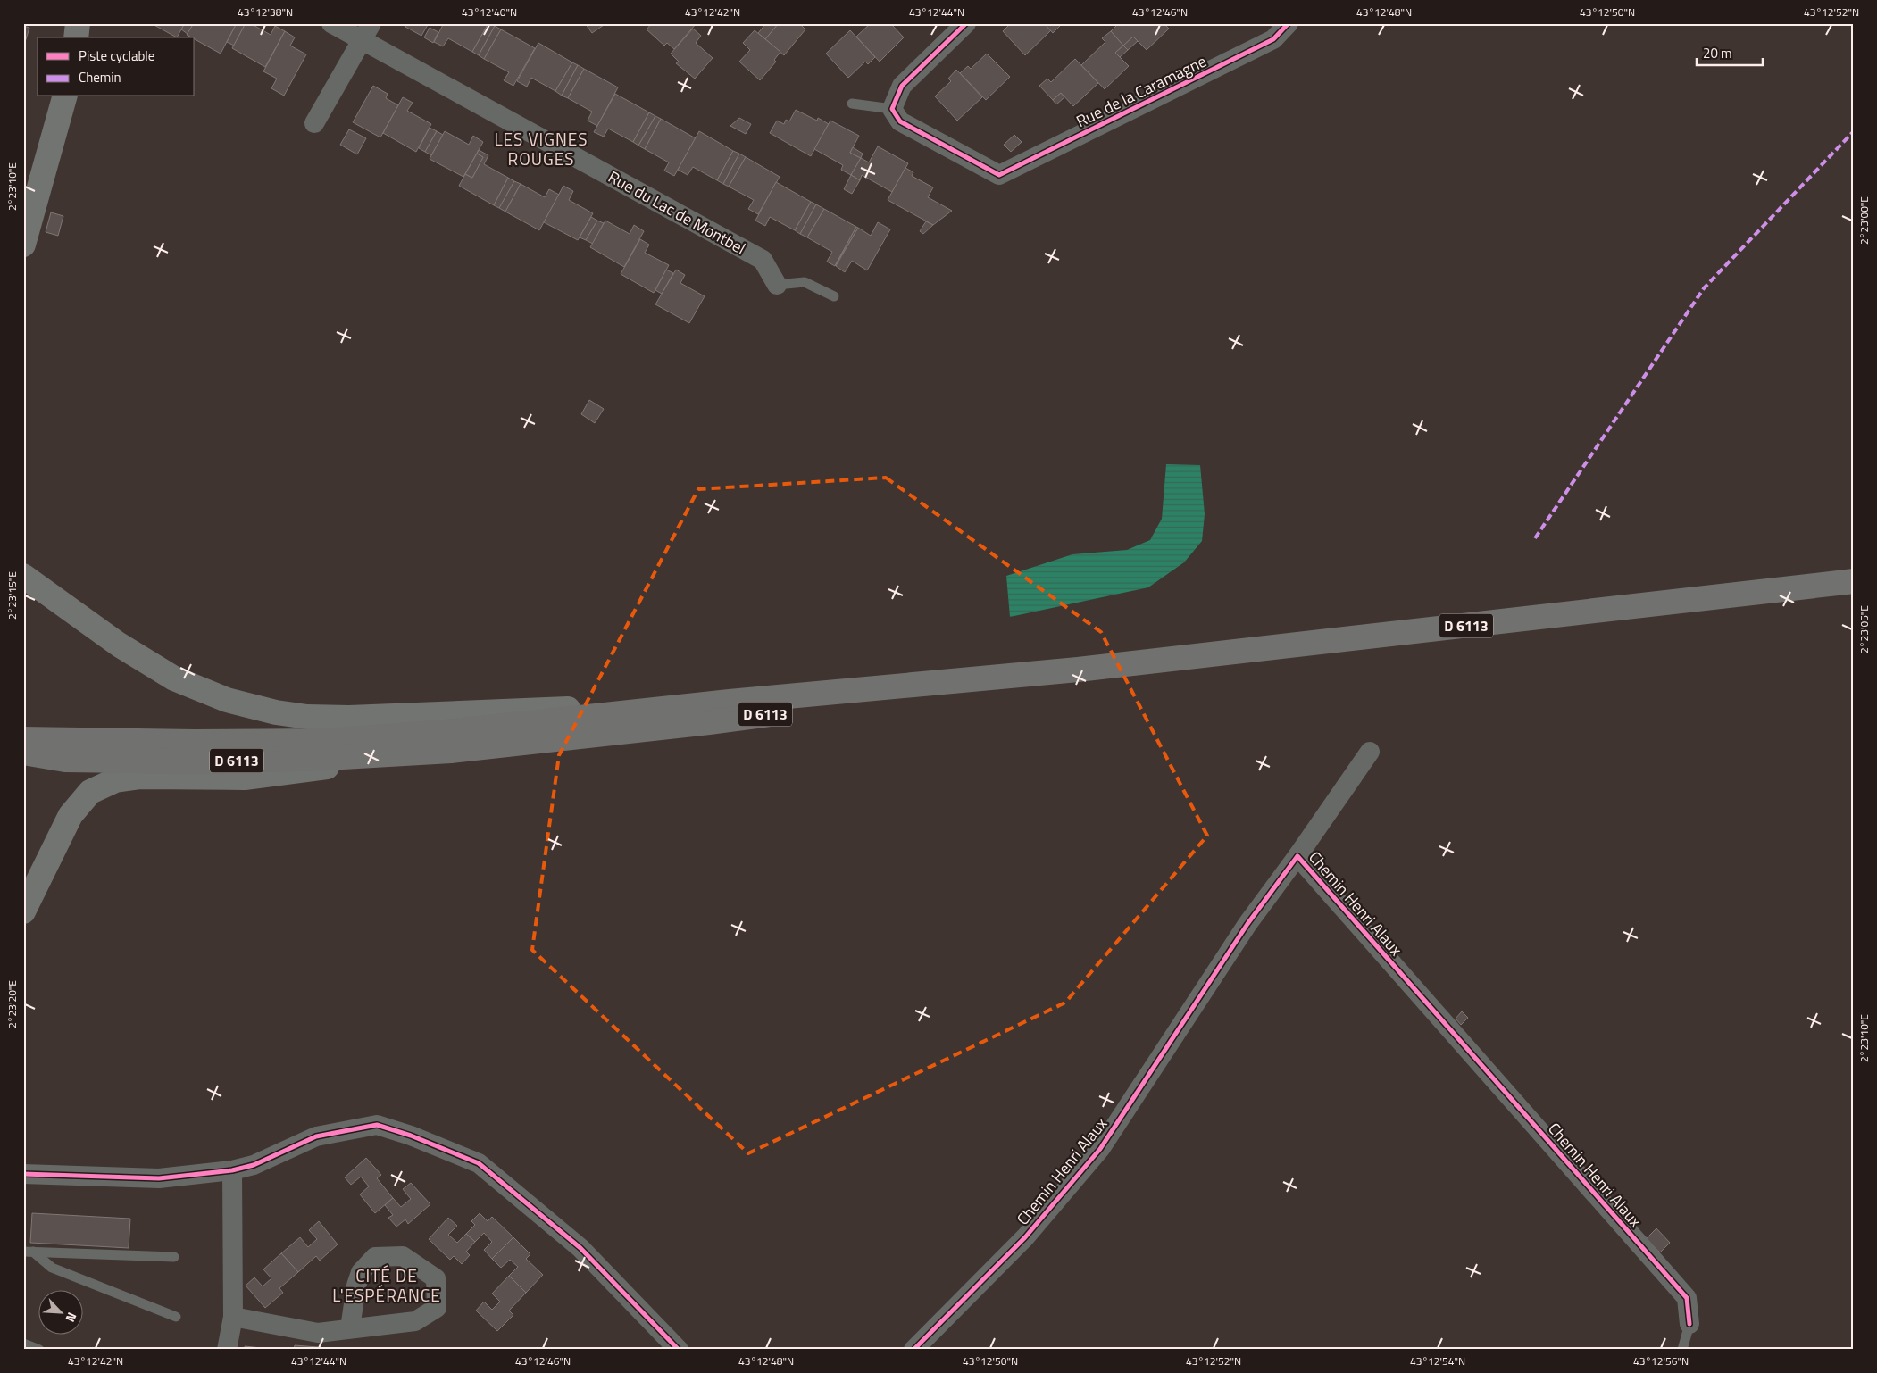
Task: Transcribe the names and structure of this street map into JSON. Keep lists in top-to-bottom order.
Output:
{
  "streets": {
    "main road": ["D 6113"],
    "street": ["Rue de la Caramagne", "Rue du Lac de Montbel", "Chemin Henri Alaux"]
  },
  "districts": ["LES VIGNES ROUGES", "CITÉ DE L'ESPÉRANCE"],
  "legend": ["Piste cyclable", "Chemin"],
  "scale_bar": "20 m",
  "north": "bottom right",
  "coordinates": [
    "43°12'38\"N",
    "43°12'40\"N",
    "43°12'42\"N",
    "43°12'44\"N",
    "43°12'46\"N",
    "43°12'48\"N",
    "43°12'50\"N",
    "43°12'52\"N",
    "2°23'10\"E",
    "2°23'00\"E",
    "2°23'15\"E",
    "2°23'05\"E",
    "2°23'20\"E",
    "43°12'54\"N",
    "43°12'56\"N"
  ]
}
